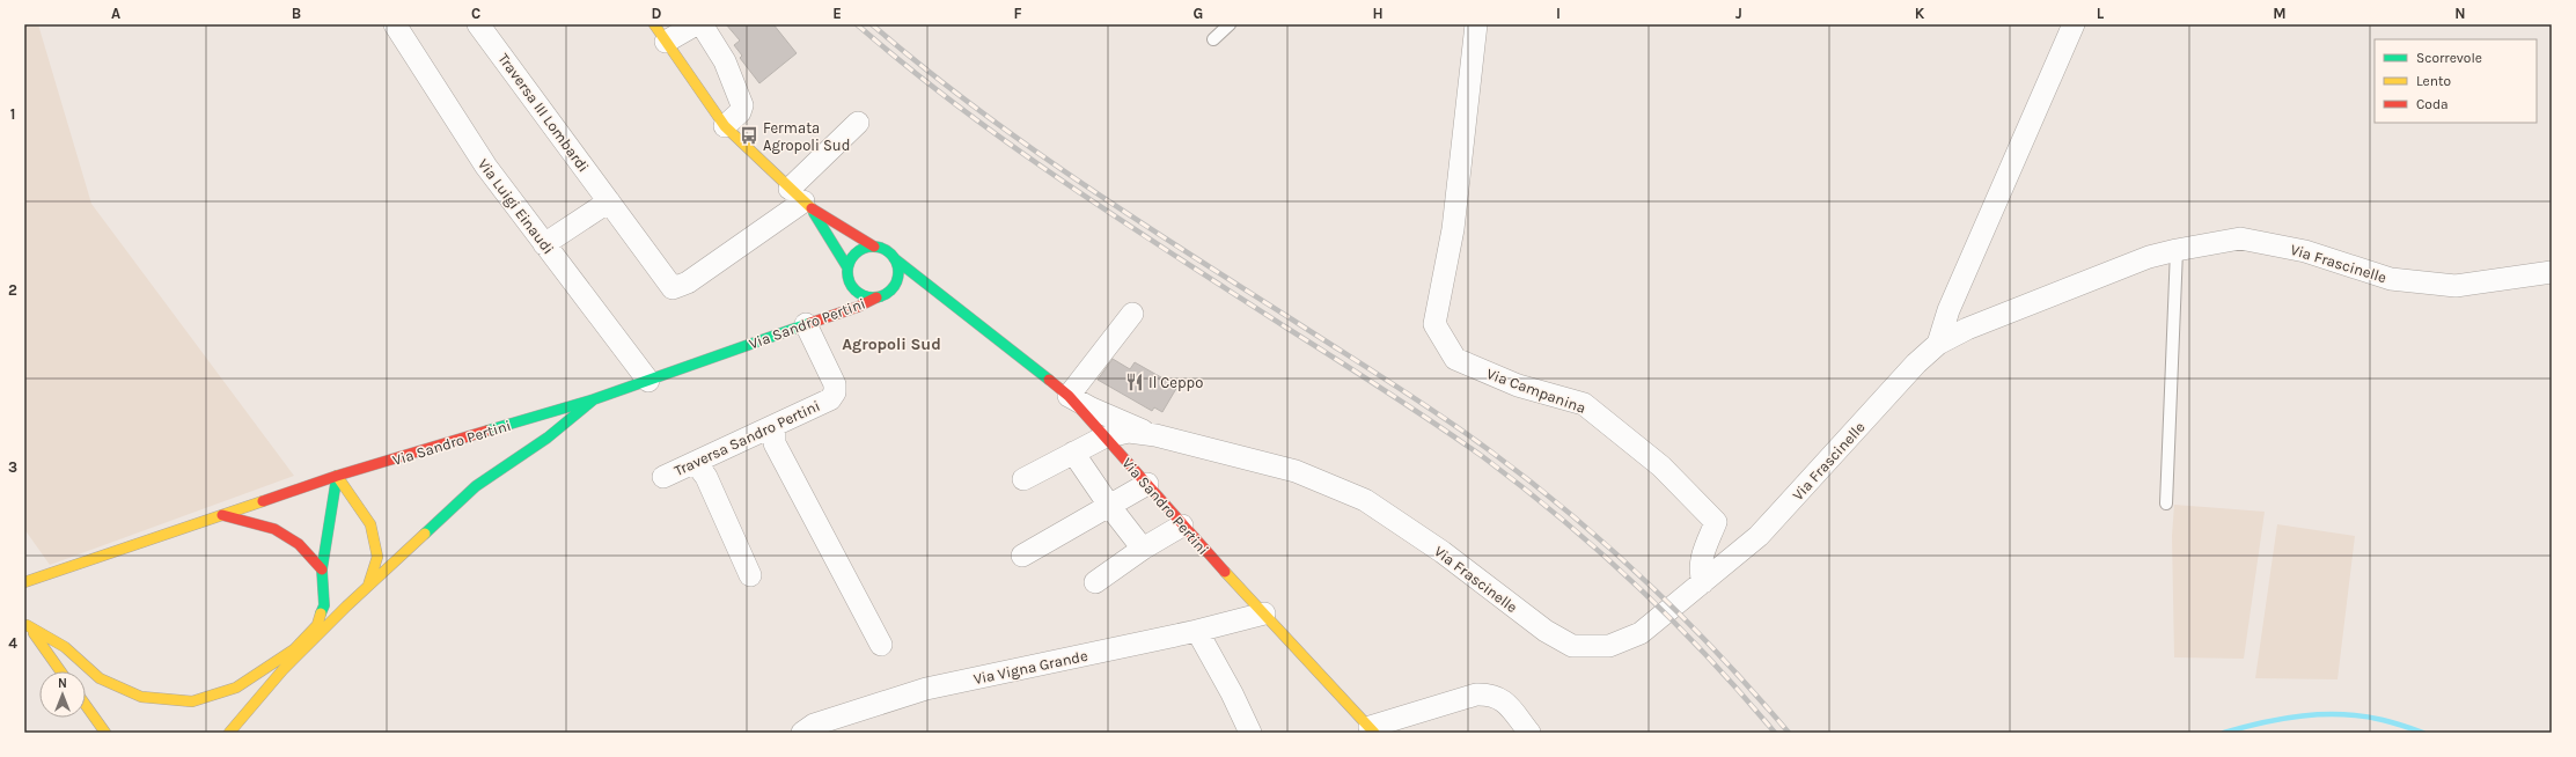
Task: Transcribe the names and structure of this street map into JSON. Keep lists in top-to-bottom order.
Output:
{
  "streets": {
    "main road": ["Via Sandro Pertini"],
    "street": [
      "Traversa III Lombardi",
      "Via Luigi Einaudi",
      "Via Frascinelle",
      "Via Campanina",
      "Traversa Sandro Pertini",
      "Via Vigna Grande"
    ]
  },
  "crossings": [
    ["Via Luigi Einaudi", "Via Sandro Pertini"],
    ["Via Frascinelle", "Via Sandro Pertini"],
    ["Via Frascinelle", "Via Campanina"],
    ["Via Sandro Pertini", "Traversa Sandro Pertini"],
    ["Via Sandro Pertini", "Via Vigna Grande"]
  ],
  "districts": ["Agropoli Sud"],
  "places": {
    "bus stop": ["Fermata Agropoli Sud"],
    "restaurant": ["Il Ceppo"]
  },
  "legend": ["Scorrevole", "Lento", "Coda"],
  "north": "top",
  "grid": {
    "columns": [
      "A",
      "B",
      "C",
      "D",
      "E",
      "F",
      "G",
      "H",
      "I",
      "J",
      "K",
      "L",
      "M",
      "N"
    ],
    "rows": [
      "1",
      "2",
      "3",
      "4"
    ]
  }
}
